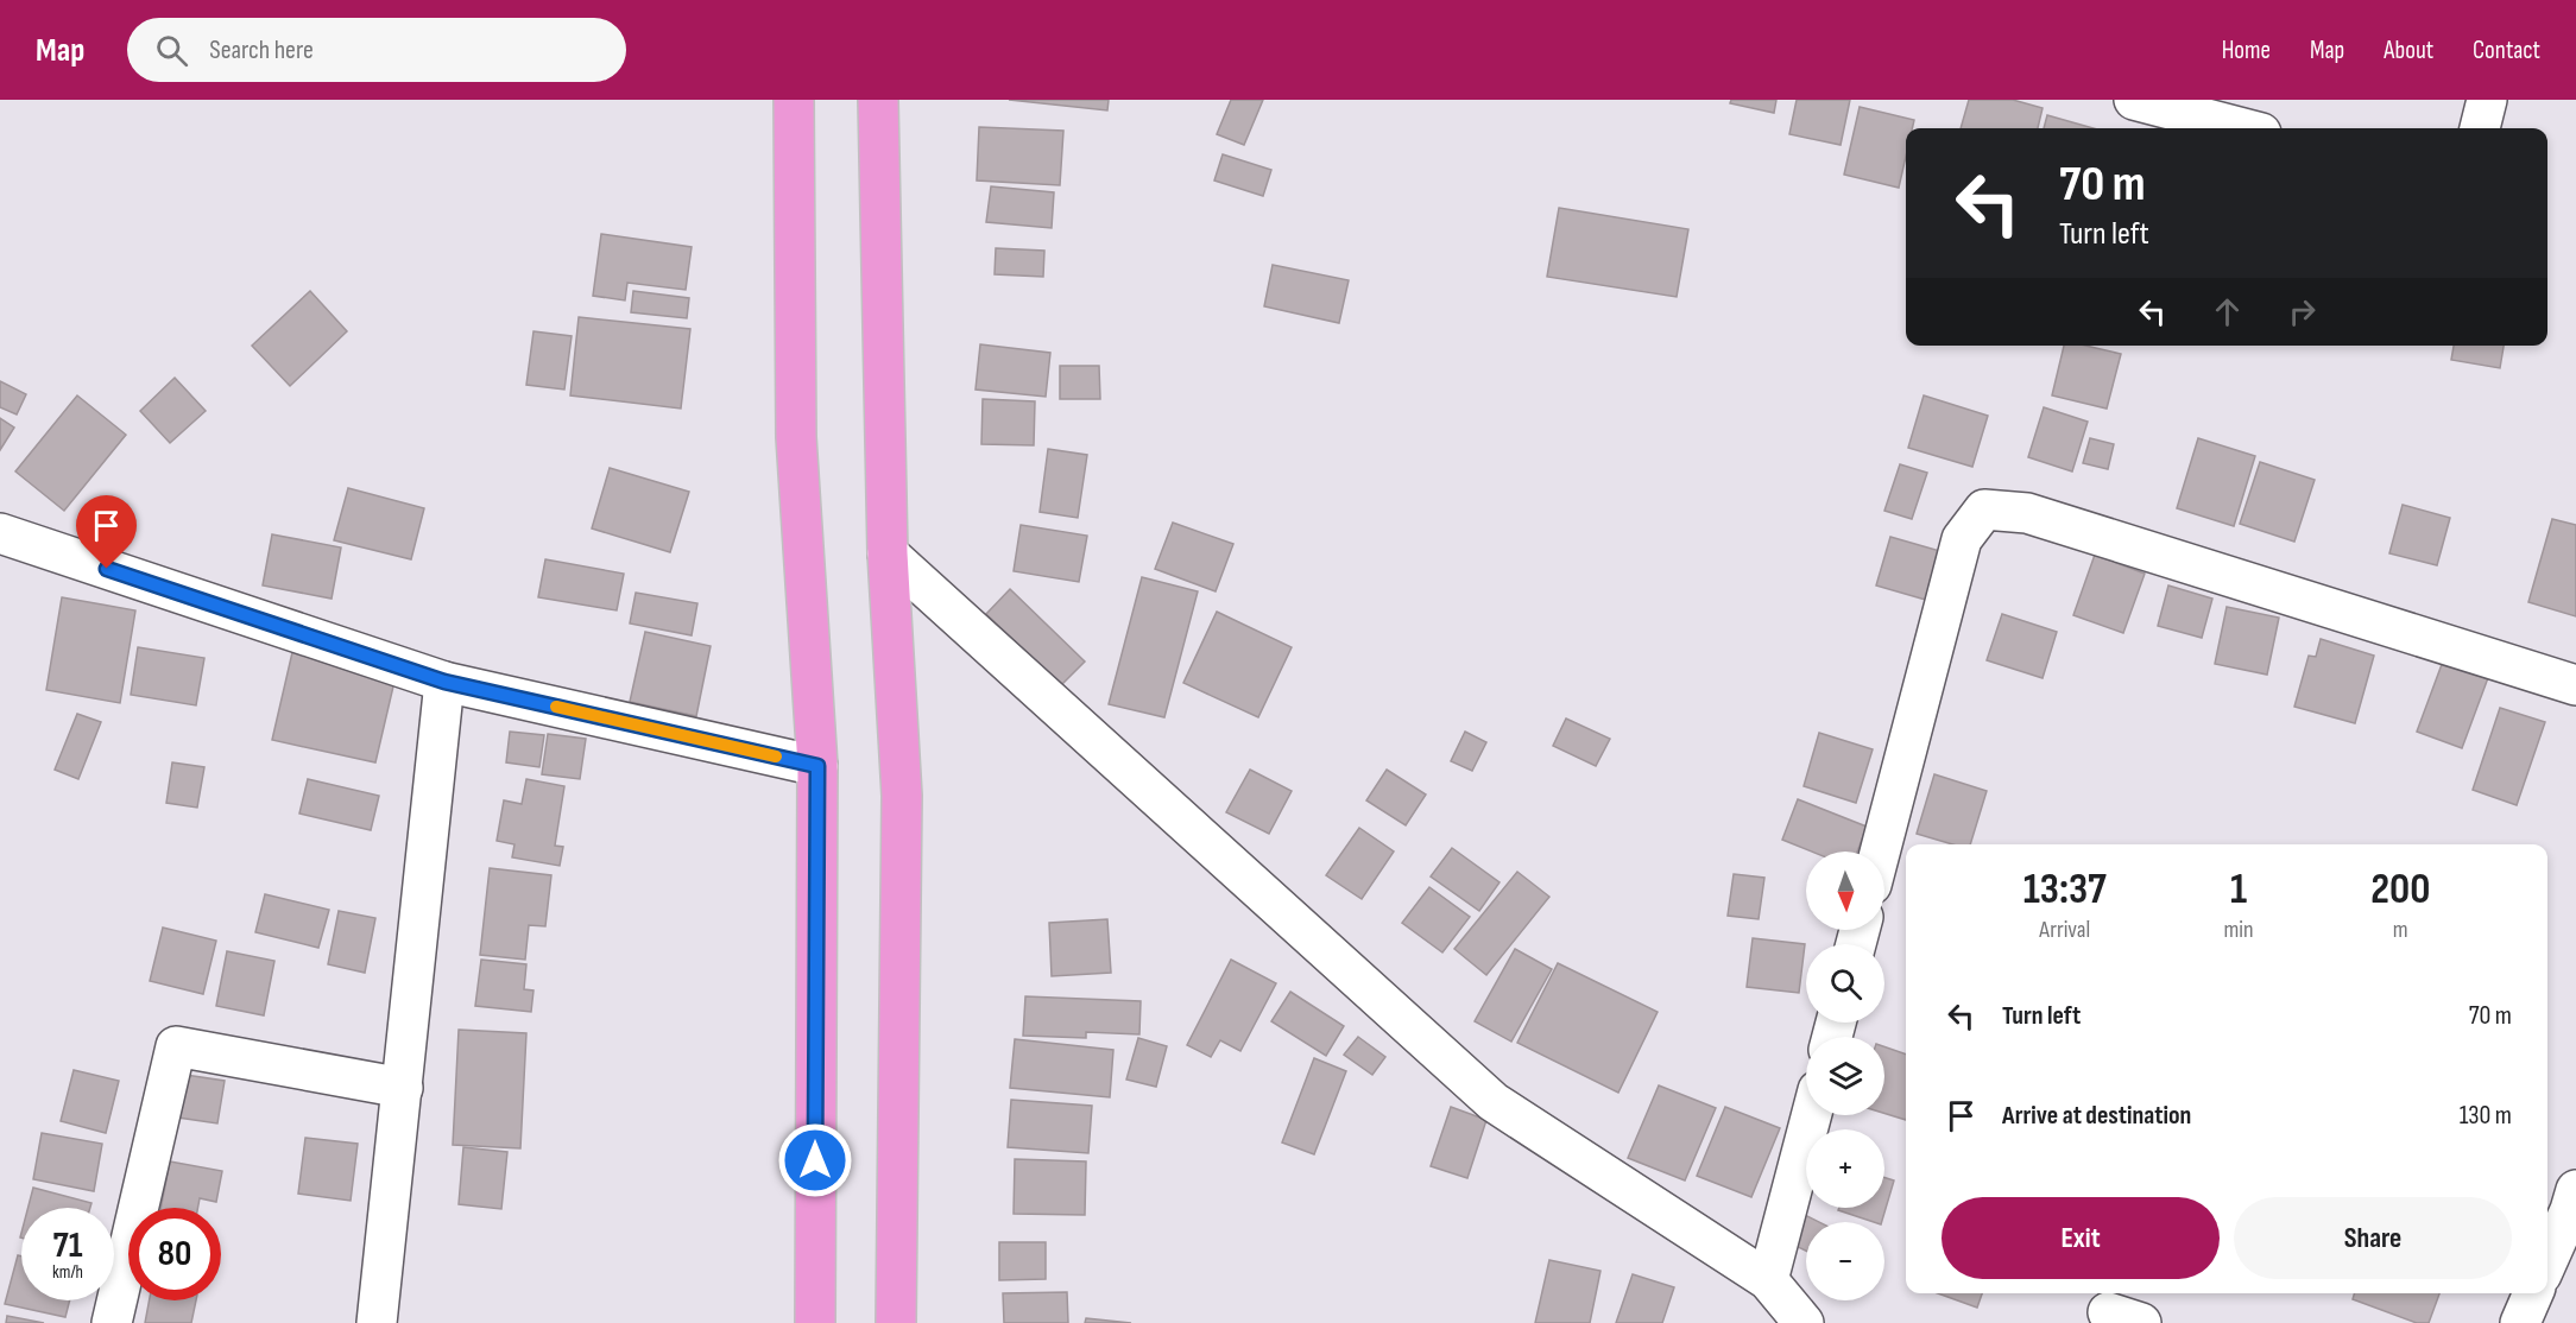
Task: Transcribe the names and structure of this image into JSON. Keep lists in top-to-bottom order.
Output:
{
  "north": "bottom",
  "page": {
    "header": "Map",
    "search": "Search here",
    "nav": [
      "Home",
      "Map",
      "About",
      "Contact"
    ],
    "turn": ["70 m", "Turn left"],
    "eta": [
      "13:37",
      "Arrival",
      "1",
      "min",
      "200",
      "m"
    ],
    "map_buttons": ["+", "−"],
    "list": [
      {
        "name": "Turn left",
        "value": "70 m"
      },
      {
        "name": "Arrive at destination",
        "value": "130 m"
      }
    ],
    "buttons": ["Exit", "Share"],
    "speed": "71 km/h",
    "limit": "80"
  }
}
